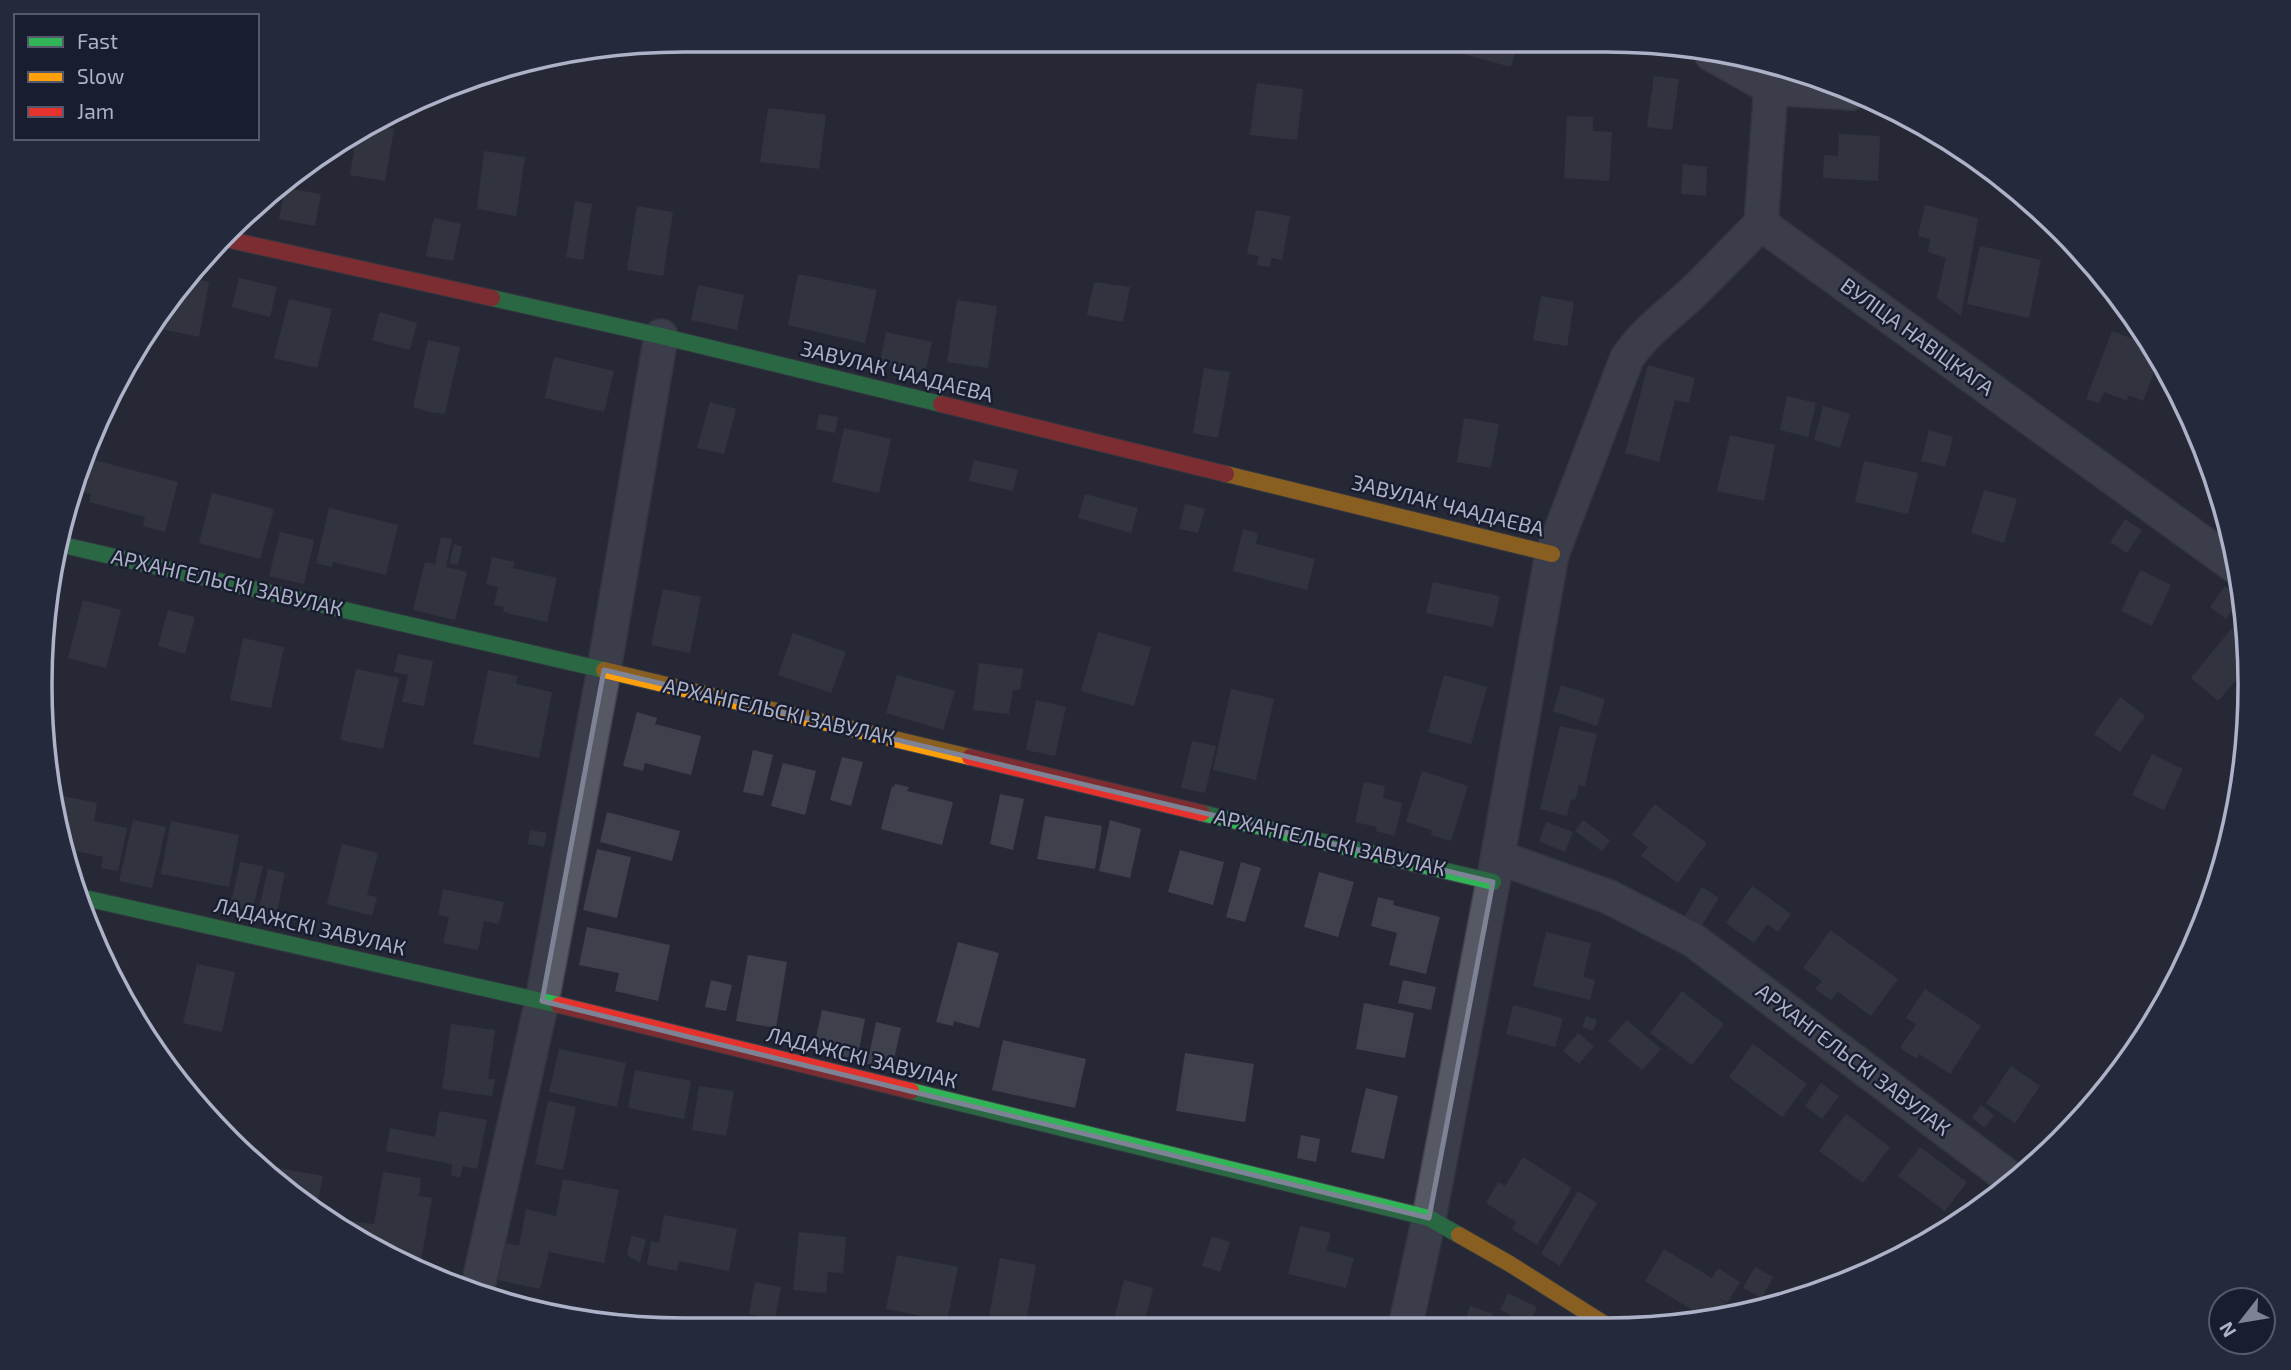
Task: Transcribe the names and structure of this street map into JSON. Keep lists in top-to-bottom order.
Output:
{
  "streets": {
    "street": [
      "ВУЛІЦА НАВІЦКАГА",
      "ЗАВУЛАК ЧААДАЕВА",
      "АРХАНГЕЛЬСКІ ЗАВУЛАК",
      "ЛАДАЖСКІ ЗАВУЛАК"
    ]
  },
  "legend": ["Fast", "Slow", "Jam"],
  "north": "bottom left"
}
